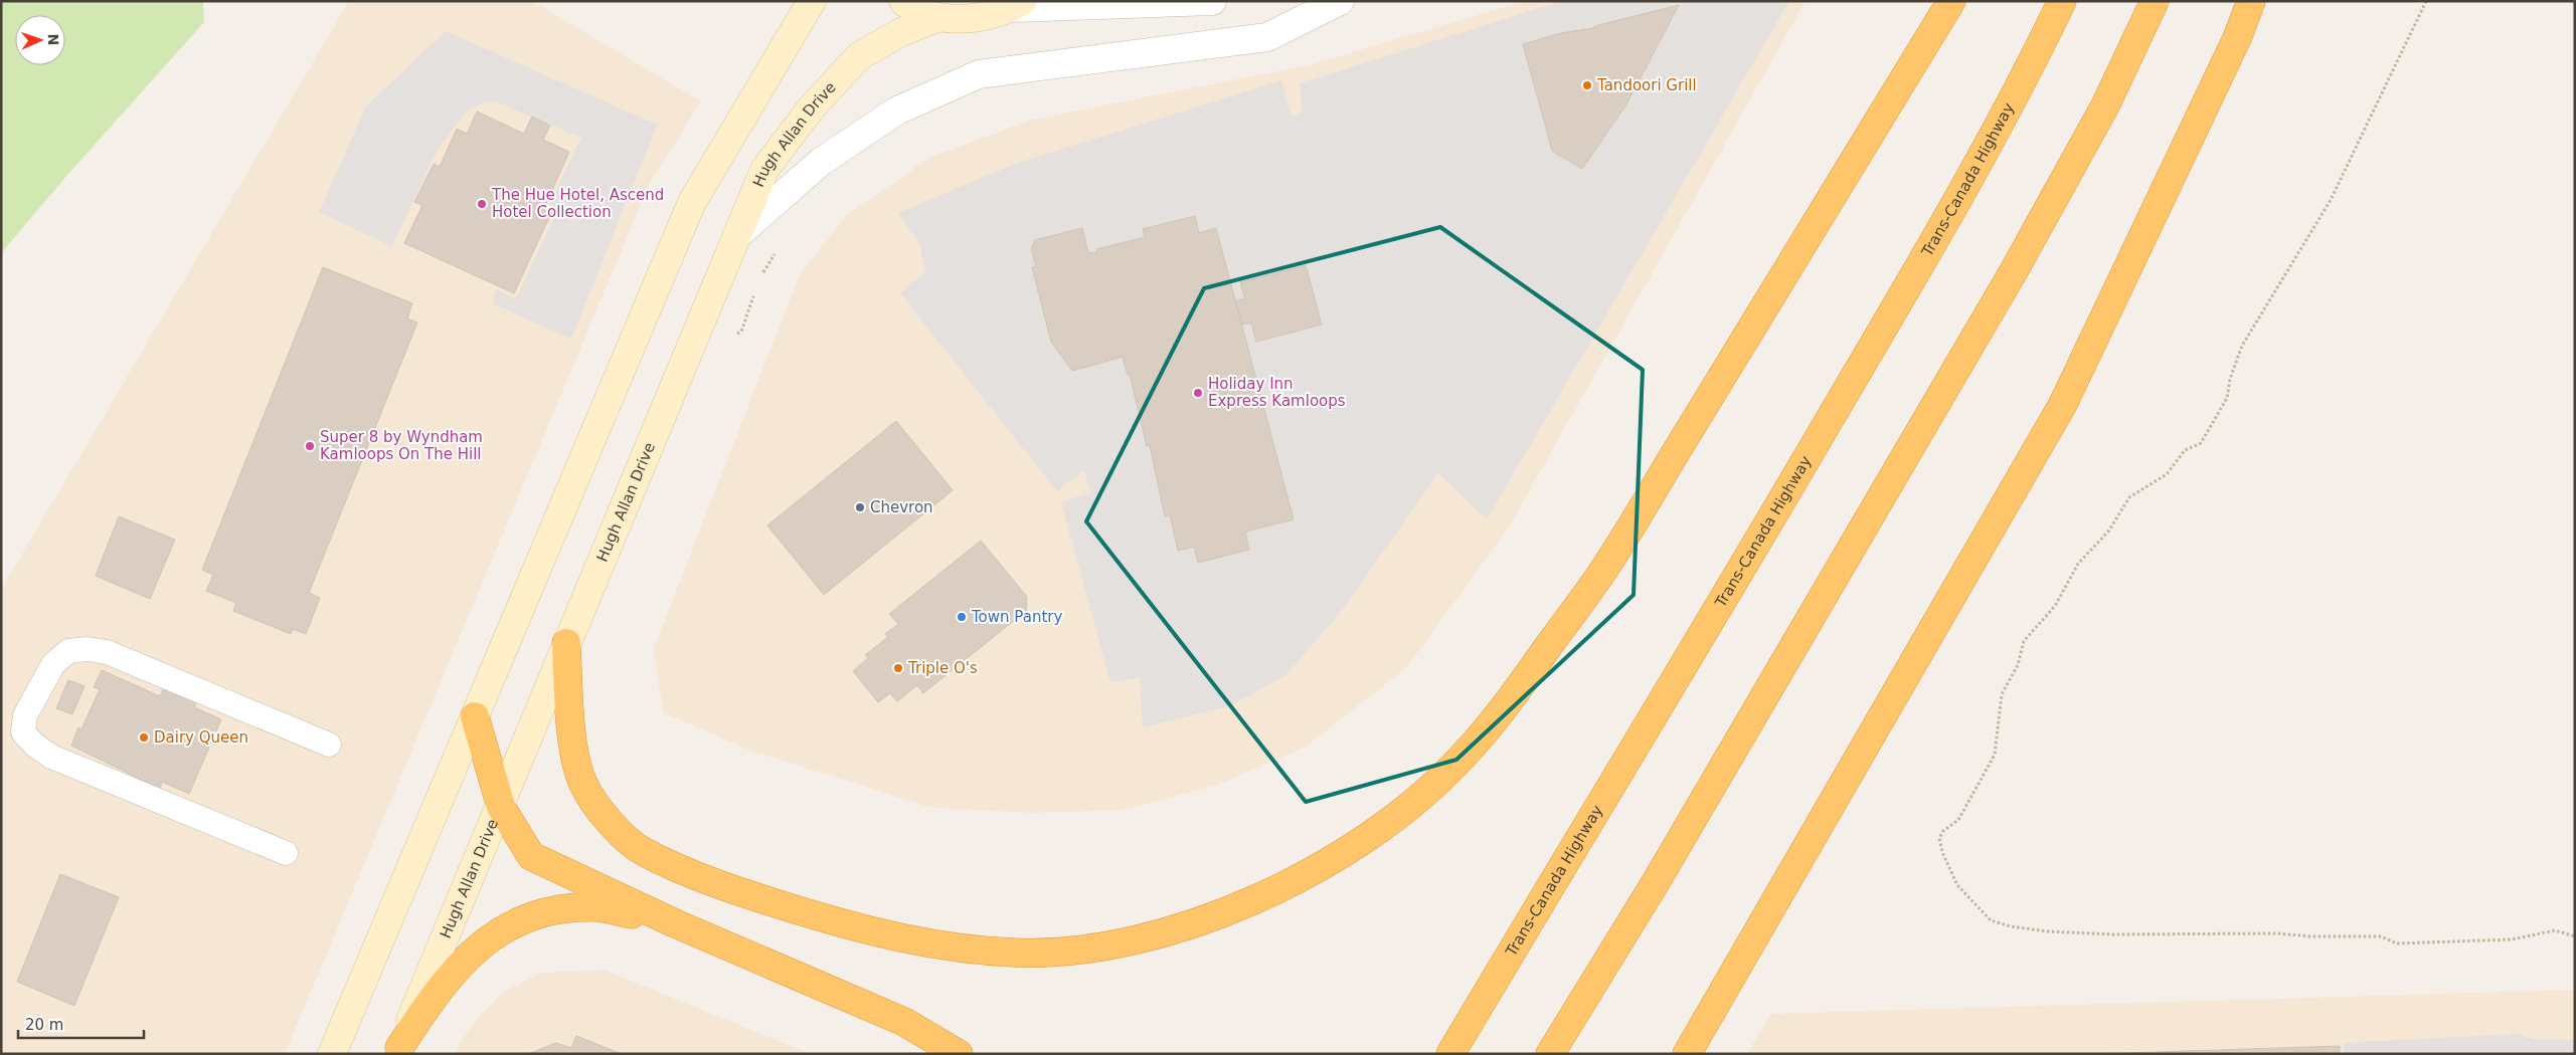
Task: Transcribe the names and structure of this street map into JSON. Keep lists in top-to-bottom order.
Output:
{
  "streets": {
    "highway": ["Trans-Canada Highway"],
    "main road": ["Hugh Allan Drive"]
  },
  "places": [
    "Tandoori Grill",
    "The Hue Hotel, Ascend Hotel Collection",
    "Holiday Inn Express Kamloops",
    "Super 8 by Wyndham Kamloops On The Hill",
    "Chevron",
    "Town Pantry",
    "Triple O's",
    "Dairy Queen"
  ],
  "scale_bar": "20 m",
  "north": "right"
}
